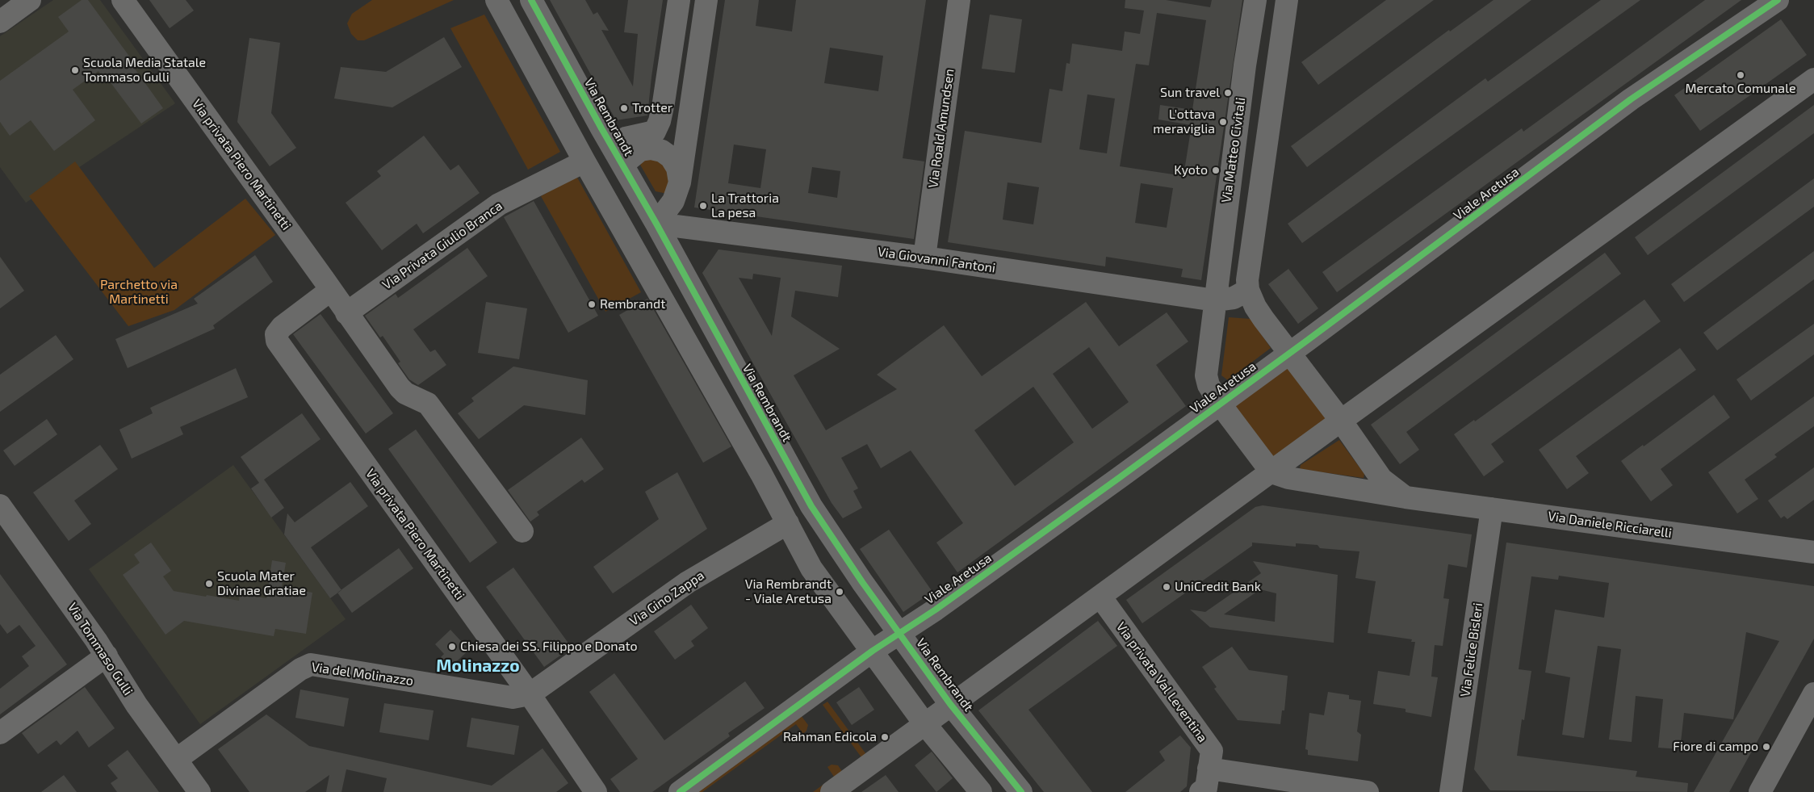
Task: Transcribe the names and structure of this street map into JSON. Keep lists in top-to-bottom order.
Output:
{
  "streets": {
    "street": [
      "Via Rembrandt",
      "Via Roald Amundsen",
      "Via Matteo Civitali",
      "Via privata Piero Martinetti",
      "Viale Aretusa",
      "Via Privata Giulio Branca",
      "Via Giovanni Fantoni",
      "Via Daniele Ricciarelli",
      "Via Gino Zappa",
      "Via Tommaso Gulli",
      "Via Felice Bisleri",
      "Via del Molinazzo",
      "Via privata Val Leventina"
    ]
  },
  "crossings": [
    ["Via Rembrandt", "Viale Aretusa"],
    ["Via Rembrandt", "Via Giovanni Fantoni"],
    ["Via Roald Amundsen", "Via Giovanni Fantoni"],
    ["Via Matteo Civitali", "Viale Aretusa"],
    ["Via Matteo Civitali", "Via Giovanni Fantoni"],
    ["Via privata Piero Martinetti", "Via Privata Giulio Branca"],
    ["Via privata Piero Martinetti", "Via Gino Zappa"],
    ["Via privata Piero Martinetti", "Via del Molinazzo"],
    ["Viale Aretusa", "Via Daniele Ricciarelli"],
    ["Via Daniele Ricciarelli", "Via Felice Bisleri"],
    ["Via Gino Zappa", "Via del Molinazzo"],
    ["Via Tommaso Gulli", "Via del Molinazzo"]
  ],
  "districts": ["Molinazzo"],
  "parks": ["Parchetto via Martinetti"],
  "places": [
    "Scuola Media Statale Tommaso Gulli",
    "Mercato Comunale",
    "Sun travel",
    "Trotter",
    "L'ottava meraviglia",
    "Kyoto",
    "La Trattoria La pesa",
    "Rembrandt",
    "Scuola Mater Divinae Gratiae",
    "UniCredit Bank",
    "Via Rembrandt - Viale Aretusa",
    "Chiesa dei SS. Filippo e Donato",
    "Rahman Edicola",
    "Fiore di campo"
  ]
}
